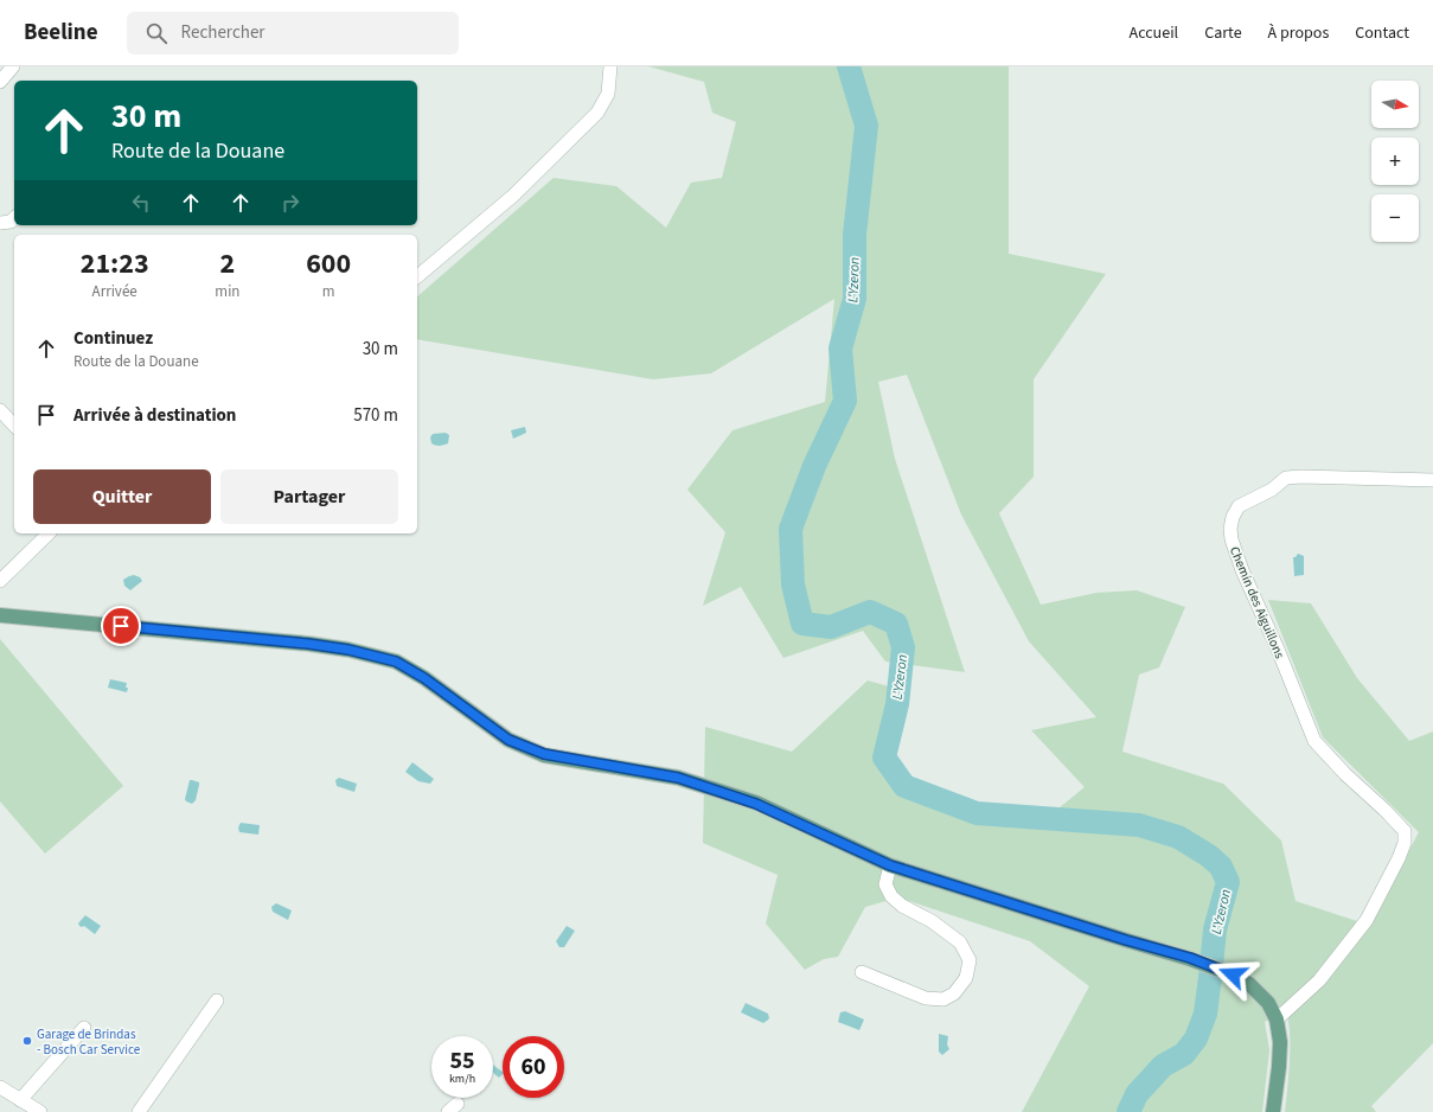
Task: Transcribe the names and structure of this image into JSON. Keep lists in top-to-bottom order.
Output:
{
  "streets": {
    "street": ["Chemin des Aiguillons"]
  },
  "water": ["L'Yzeron"],
  "places": ["Garage de Brindas - Bosch Car Service"],
  "north": "right",
  "page": {
    "header": "Beeline",
    "search": "Rechercher",
    "nav": [
      "Accueil",
      "Carte",
      "À propos",
      "Contact"
    ],
    "map_buttons": ["+", "−"],
    "turn": ["30 m", "Route de la Douane"],
    "eta": [
      "21:23",
      "Arrivée",
      "2",
      "min",
      "600",
      "m"
    ],
    "list": [
      {
        "name": "Continuez",
        "note": "Route de la Douane",
        "value": "30 m"
      },
      {
        "name": "Arrivée à destination",
        "value": "570 m"
      }
    ],
    "buttons": ["Quitter", "Partager"],
    "speed": "55 km/h",
    "limit": "60"
  }
}
